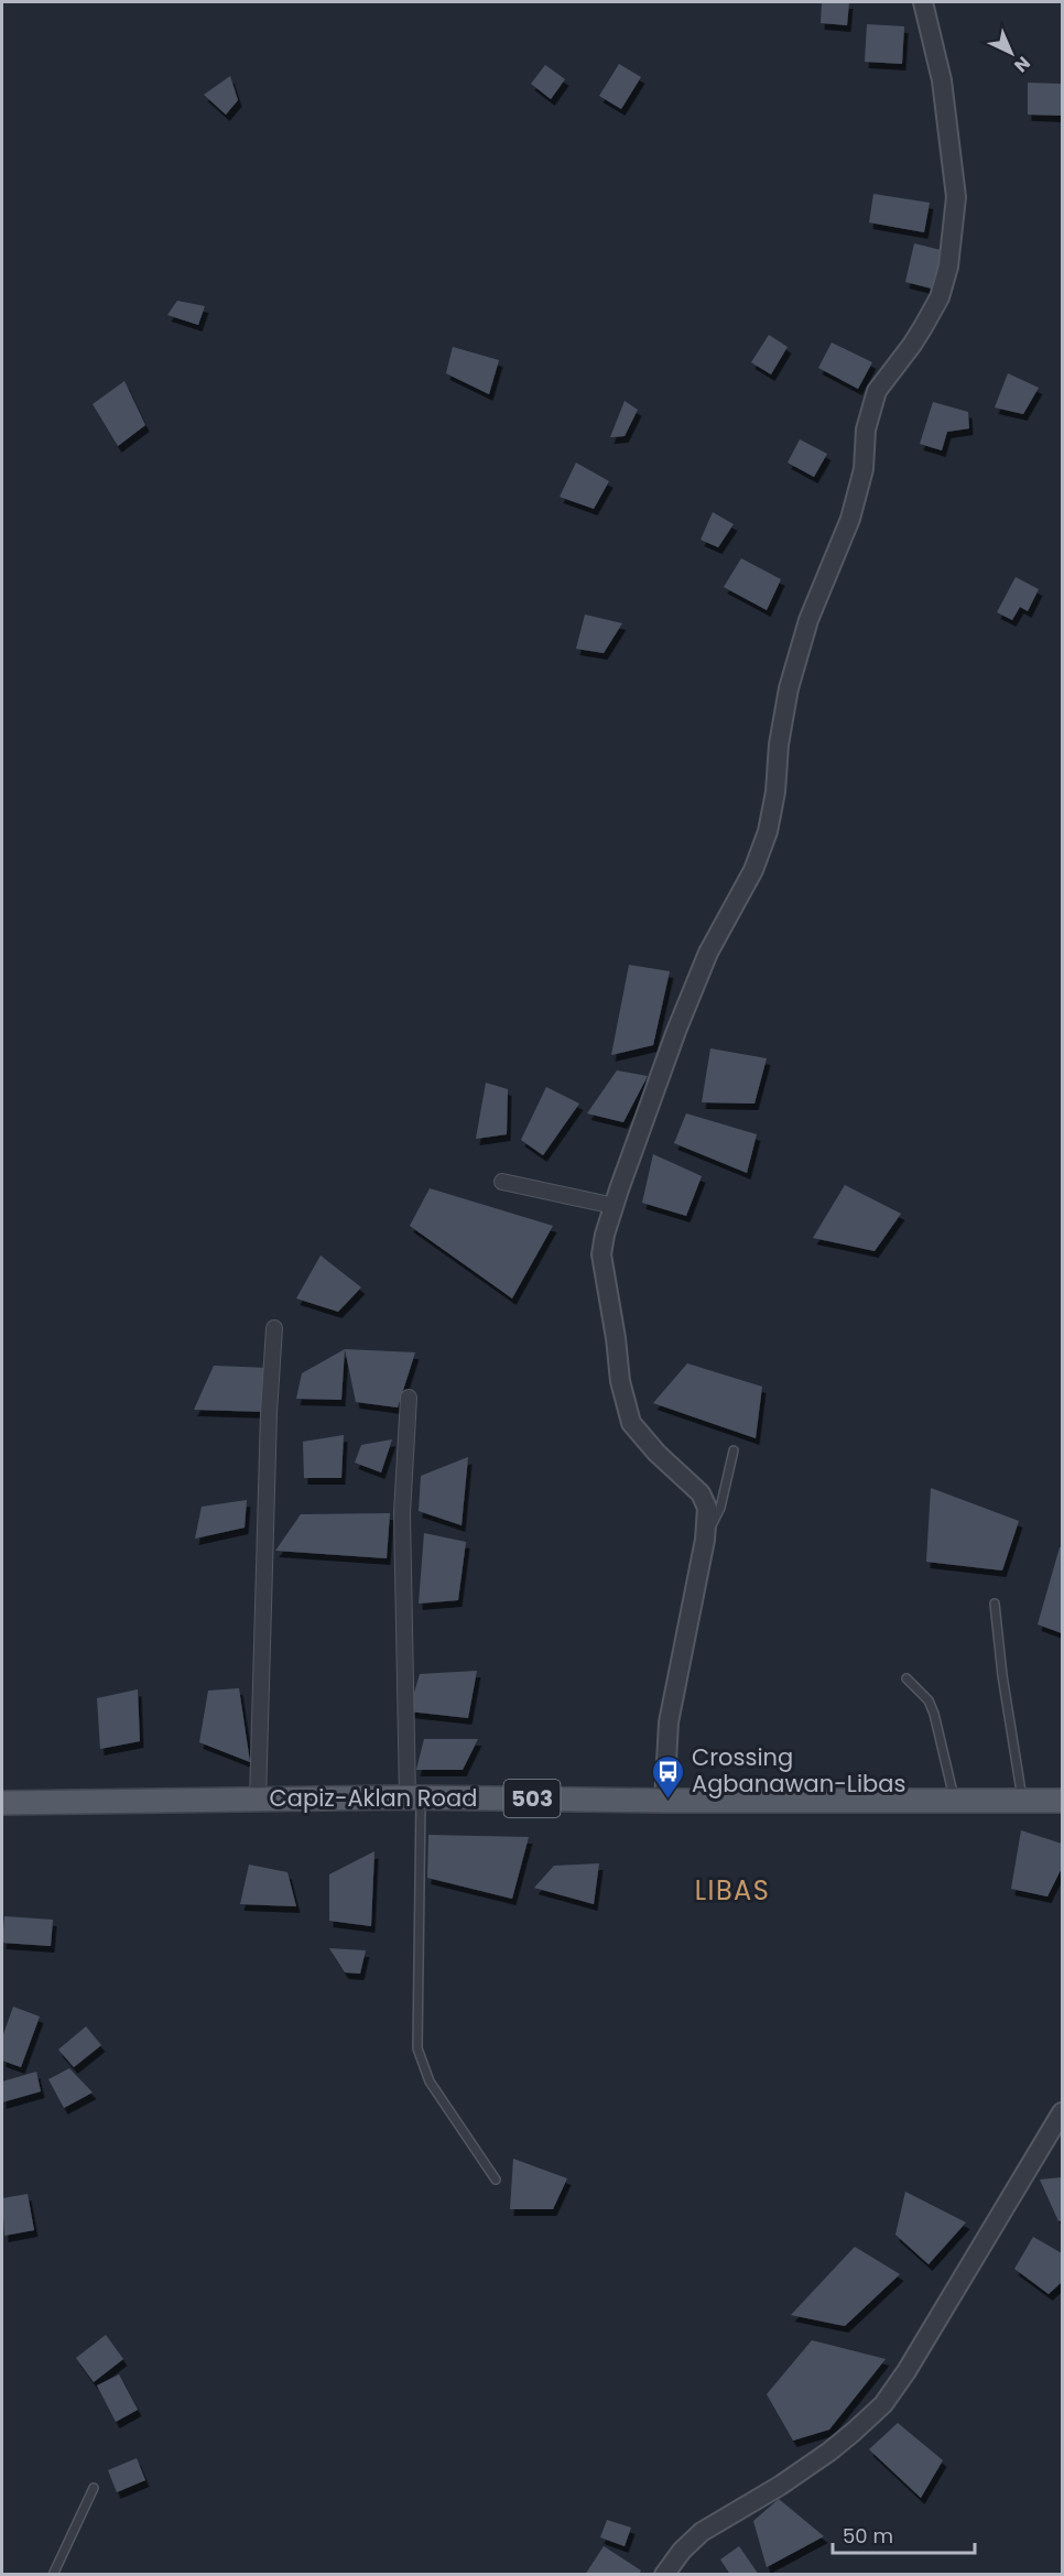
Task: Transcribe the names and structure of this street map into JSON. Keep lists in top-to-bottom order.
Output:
{
  "streets": {
    "main road": ["Capiz-Aklan Road", "503"]
  },
  "districts": ["LIBAS"],
  "places": {
    "bus stop": ["Crossing Agbanawan-Libas"]
  },
  "scale_bar": "50 m",
  "north": "bottom right"
}
